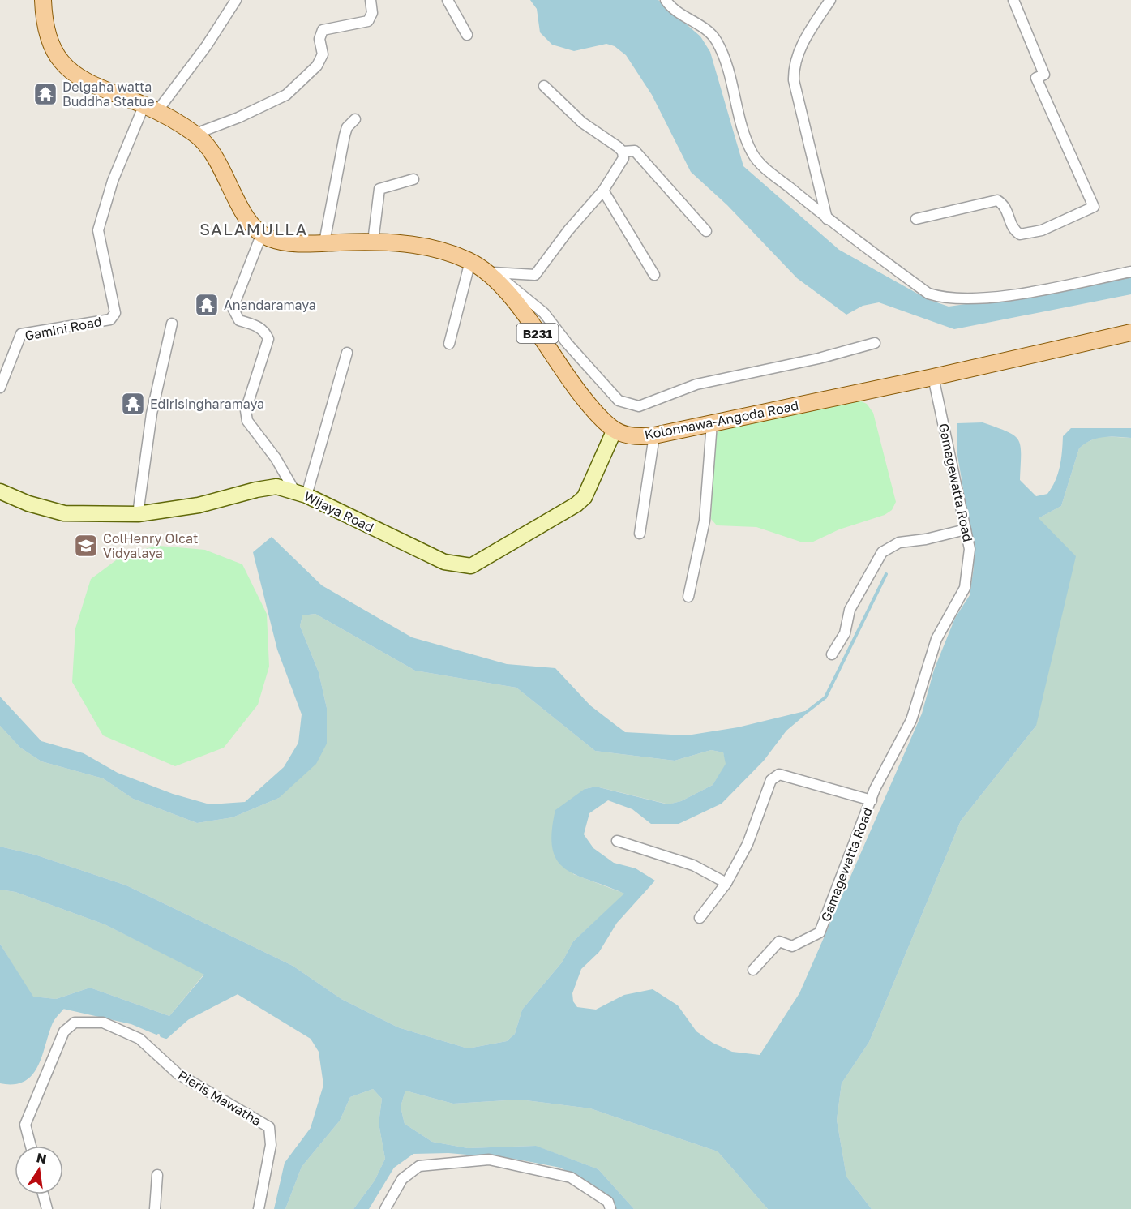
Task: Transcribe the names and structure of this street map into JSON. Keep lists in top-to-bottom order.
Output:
{
  "streets": {
    "main road": ["B231", "Kolonnawa-Angoda Road"],
    "street": [
      "Gamini Road",
      "Gamagewatta Road",
      "Wijaya Road",
      "Pieris Mawatha"
    ]
  },
  "crossings": [
    ["Kolonnawa-Angoda Road", "Gamagewatta Road"],
    ["Kolonnawa-Angoda Road", "Wijaya Road"]
  ],
  "districts": ["SALAMULLA"],
  "places": {
    "temple": ["Delgaha watta Buddha Statue", "Anandaramaya", "Edirisingharamaya"],
    "school or university": ["ColHenry Olcat Vidyalaya"]
  },
  "north": "top"
}
